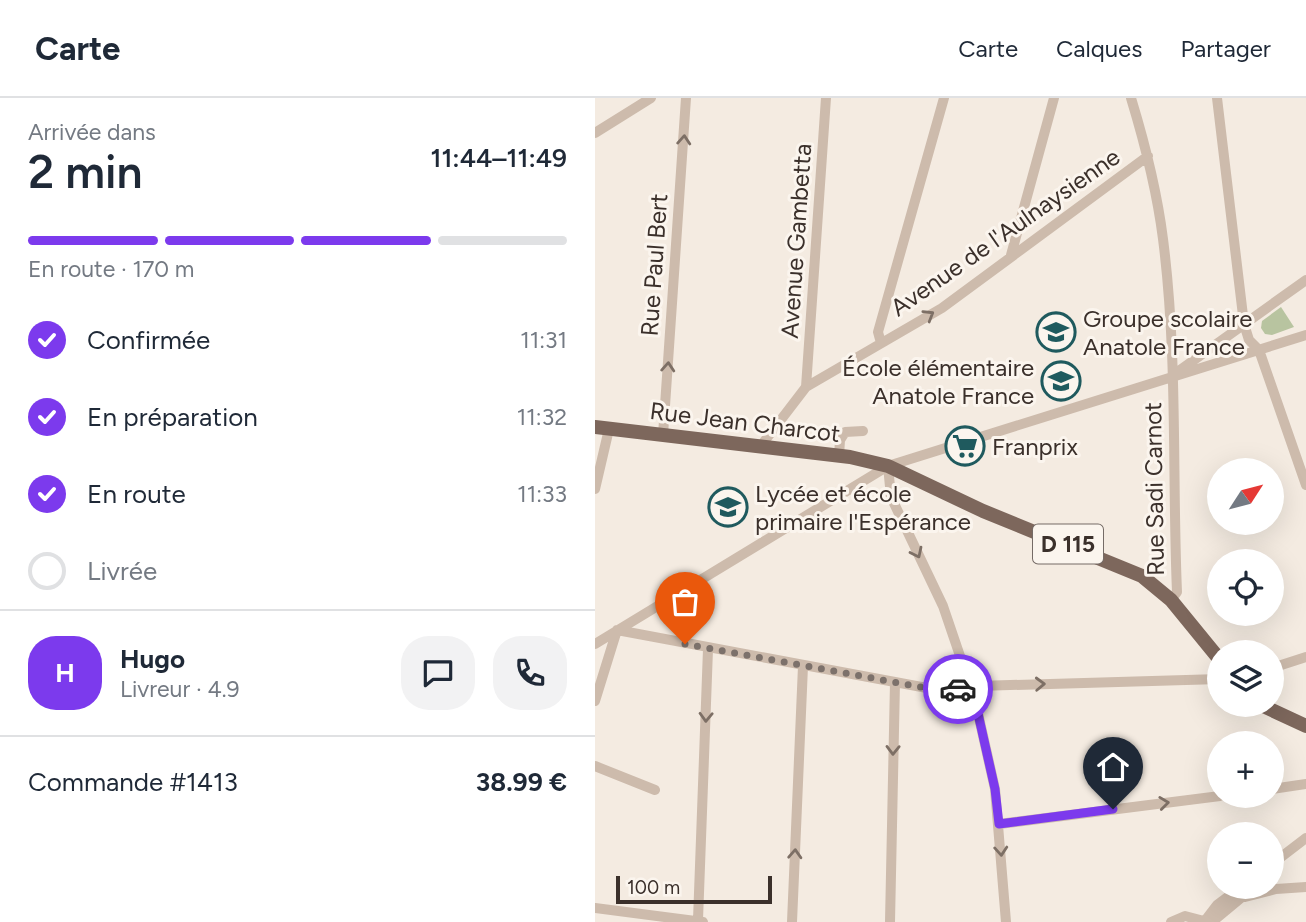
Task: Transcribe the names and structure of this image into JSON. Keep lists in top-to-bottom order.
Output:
{
  "streets": {
    "main road": ["Rue Jean Charcot", "D 115"],
    "street": [
      "Avenue de l'Aulnaysienne",
      "Avenue Gambetta",
      "Rue Paul Bert",
      "Rue Sadi Carnot"
    ]
  },
  "crossings": [
    ["Avenue de l'Aulnaysienne", "Avenue Gambetta"],
    ["Avenue de l'Aulnaysienne", "Rue Jean Charcot"],
    ["Avenue de l'Aulnaysienne", "Rue Sadi Carnot"],
    ["Rue Paul Bert", "Rue Jean Charcot"],
    ["Rue Jean Charcot", "D 115"],
    ["Rue Sadi Carnot", "D 115"]
  ],
  "one_way": ["Rue Paul Bert"],
  "places": {
    "school or university": ["Groupe scolaire Anatole France", "École élémentaire Anatole France", "Lycée et école primaire l'Espérance"],
    "supermarket": ["Franprix"]
  },
  "scale_bar": "100 m",
  "north": "top right",
  "page": {
    "header": "Carte",
    "nav": ["Carte", "Calques", "Partager"],
    "heading": ["2 min", "Arrivée dans", "11:44–11:49"],
    "panel": [
      "Hugo",
      "Livreur · 4.9",
      "Commande #1413",
      "38.99 €"
    ],
    "bar": "En route · 170 m",
    "list": [
      ["Confirmée", "11:31"],
      ["En préparation", "11:32"],
      ["En route", "11:33"],
      "Livrée"
    ],
    "map_buttons": ["+", "−"],
    "round": "H",
    "scale": "100 m"
  }
}
